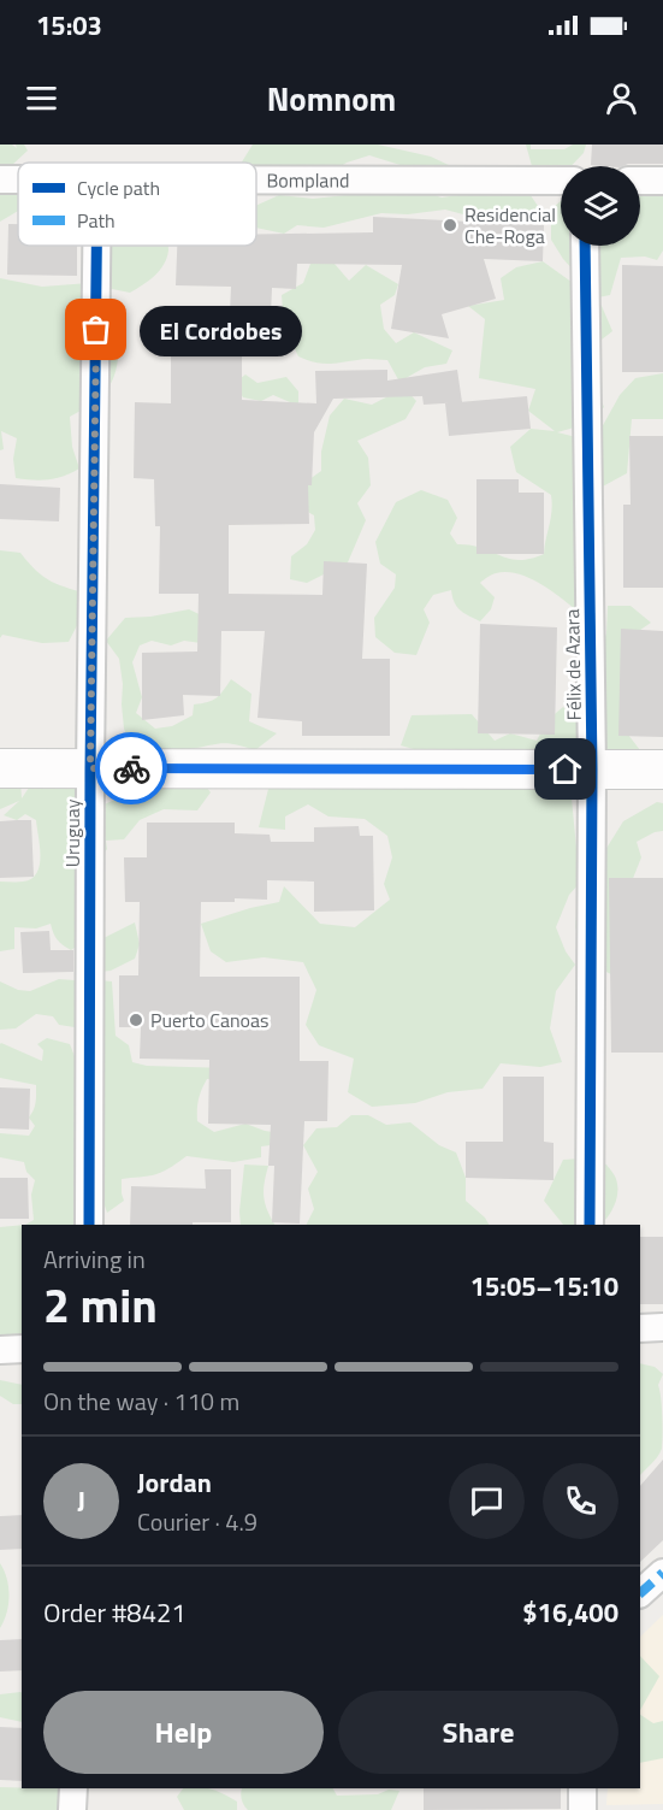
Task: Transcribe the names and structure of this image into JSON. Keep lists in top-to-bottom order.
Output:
{
  "streets": {
    "street": ["Bompland", "Félix de Azara", "Uruguay"]
  },
  "places": ["Residencial Che-Roga", "El Cordobes", "Puerto Canoas"],
  "legend": ["Cycle path", "Path"],
  "page": {
    "status": "15:03",
    "header": "Nomnom",
    "bubble": "El Cordobes",
    "heading": ["2 min", "Arriving in", "15:05–15:10"],
    "panel": [
      "Jordan",
      "Courier · 4.9",
      "Order #8421",
      "$16,400"
    ],
    "bar": "On the way · 110 m",
    "round": "J",
    "buttons": ["Help", "Share"]
  }
}
